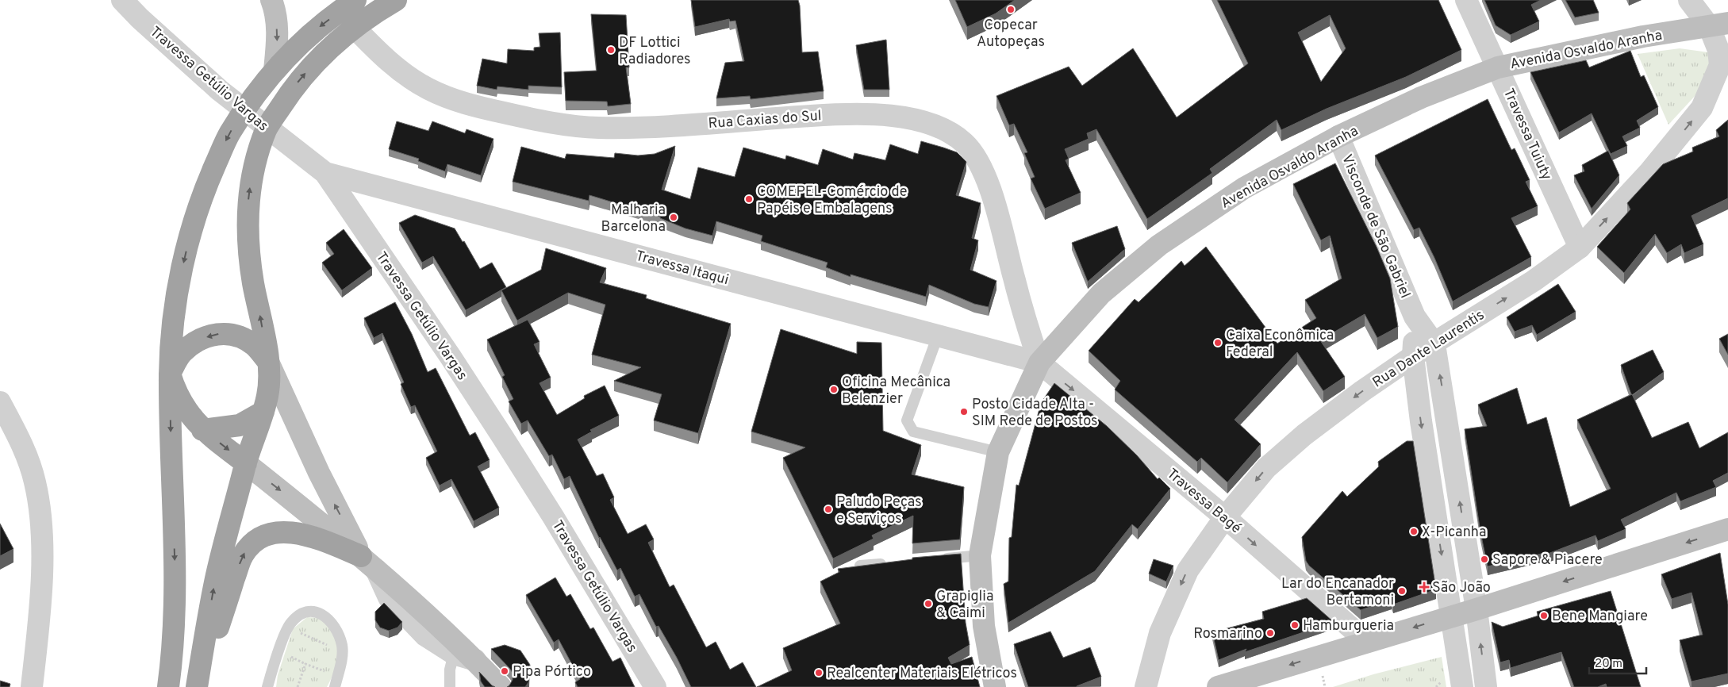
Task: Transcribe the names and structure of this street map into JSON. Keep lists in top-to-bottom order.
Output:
{
  "streets": {
    "main road": ["Avenida Osvaldo Aranha"],
    "street": [
      "Travessa Getúlio Vargas",
      "Rua Caxias do Sul",
      "Travessa Tuiuty",
      "Visconde de São Gabriel",
      "Travessa Itaqui",
      "Rua Dante Laurentis",
      "Travessa Bagé"
    ]
  },
  "crossings": [
    ["Avenida Osvaldo Aranha", "Rua Caxias do Sul"],
    ["Avenida Osvaldo Aranha", "Travessa Tuiuty"],
    ["Avenida Osvaldo Aranha", "Visconde de São Gabriel"],
    ["Avenida Osvaldo Aranha", "Travessa Itaqui"],
    ["Avenida Osvaldo Aranha", "Rua Dante Laurentis"],
    ["Avenida Osvaldo Aranha", "Travessa Bagé"],
    ["Travessa Getúlio Vargas", "Travessa Itaqui"],
    ["Rua Caxias do Sul", "Travessa Itaqui"],
    ["Rua Caxias do Sul", "Travessa Bagé"],
    ["Travessa Tuiuty", "Rua Dante Laurentis"],
    ["Visconde de São Gabriel", "Rua Dante Laurentis"],
    ["Travessa Itaqui", "Travessa Bagé"],
    ["Rua Dante Laurentis", "Travessa Bagé"]
  ],
  "one_way": ["Travessa Bagé"],
  "places": {
    "other": [
      "Copecar Autopeças",
      "DF Lottici Radiadores",
      "COMEPEL-Comércio de Papéis e Embalagens",
      "Malharia Barcelona",
      "Caixa Econômica Federal",
      "Oficina Mecânica Belenzier",
      "Posto Cidade Alta - SIM Rede de Postos",
      "Paludo Peças e Serviços",
      "X-Picanha",
      "Sapore & Piacere",
      "Lar do Encanador Bertamoni",
      "Grapiglia & Caimi",
      "Bene Mangiare",
      "Hamburgueria",
      "Rosmarino",
      "Pipa Pórtico",
      "Realcenter Materiais Elétricos"
    ],
    "health": ["São João"]
  },
  "scale_bar": "20 m"
}
